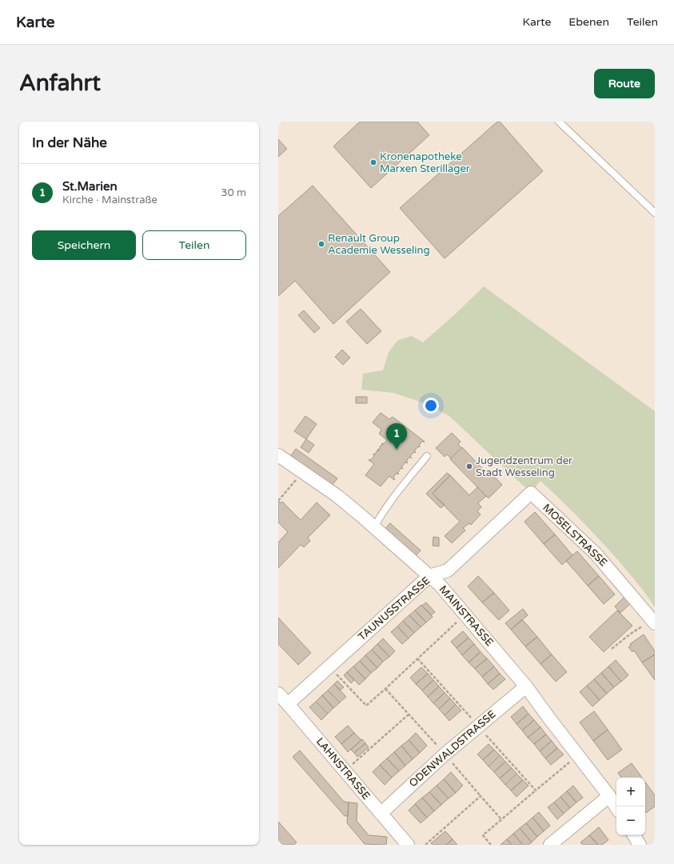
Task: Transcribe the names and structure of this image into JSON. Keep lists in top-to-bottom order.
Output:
{
  "streets": {
    "street": [
      "MOSELSTRASSE",
      "TAUNUSSTRASSE",
      "MAINSTRASSE",
      "ODENWALDSTRASSE",
      "LAHNSTRASSE"
    ]
  },
  "crossings": [
    ["MOSELSTRASSE", "TAUNUSSTRASSE"],
    ["TAUNUSSTRASSE", "MAINSTRASSE"],
    ["TAUNUSSTRASSE", "LAHNSTRASSE"],
    ["MAINSTRASSE", "ODENWALDSTRASSE"],
    ["ODENWALDSTRASSE", "LAHNSTRASSE"]
  ],
  "places": ["Kronenapotheke Marxen Sterillager", "Renault Group Academie Wesseling", "Jugendzentrum der Stadt Wesseling"],
  "page": {
    "header": "Karte",
    "nav": ["Karte", "Ebenen", "Teilen"],
    "buttons": [
      "Route",
      ["Speichern", "Teilen"]
    ],
    "title": "Anfahrt",
    "heading": "In der Nähe",
    "list": [
      {
        "mark": "1",
        "name": "St.Marien",
        "note": "Kirche · Mainstraße",
        "value": "30 m"
      }
    ],
    "pins": "1",
    "map_buttons": ["+", "−"]
  }
}
